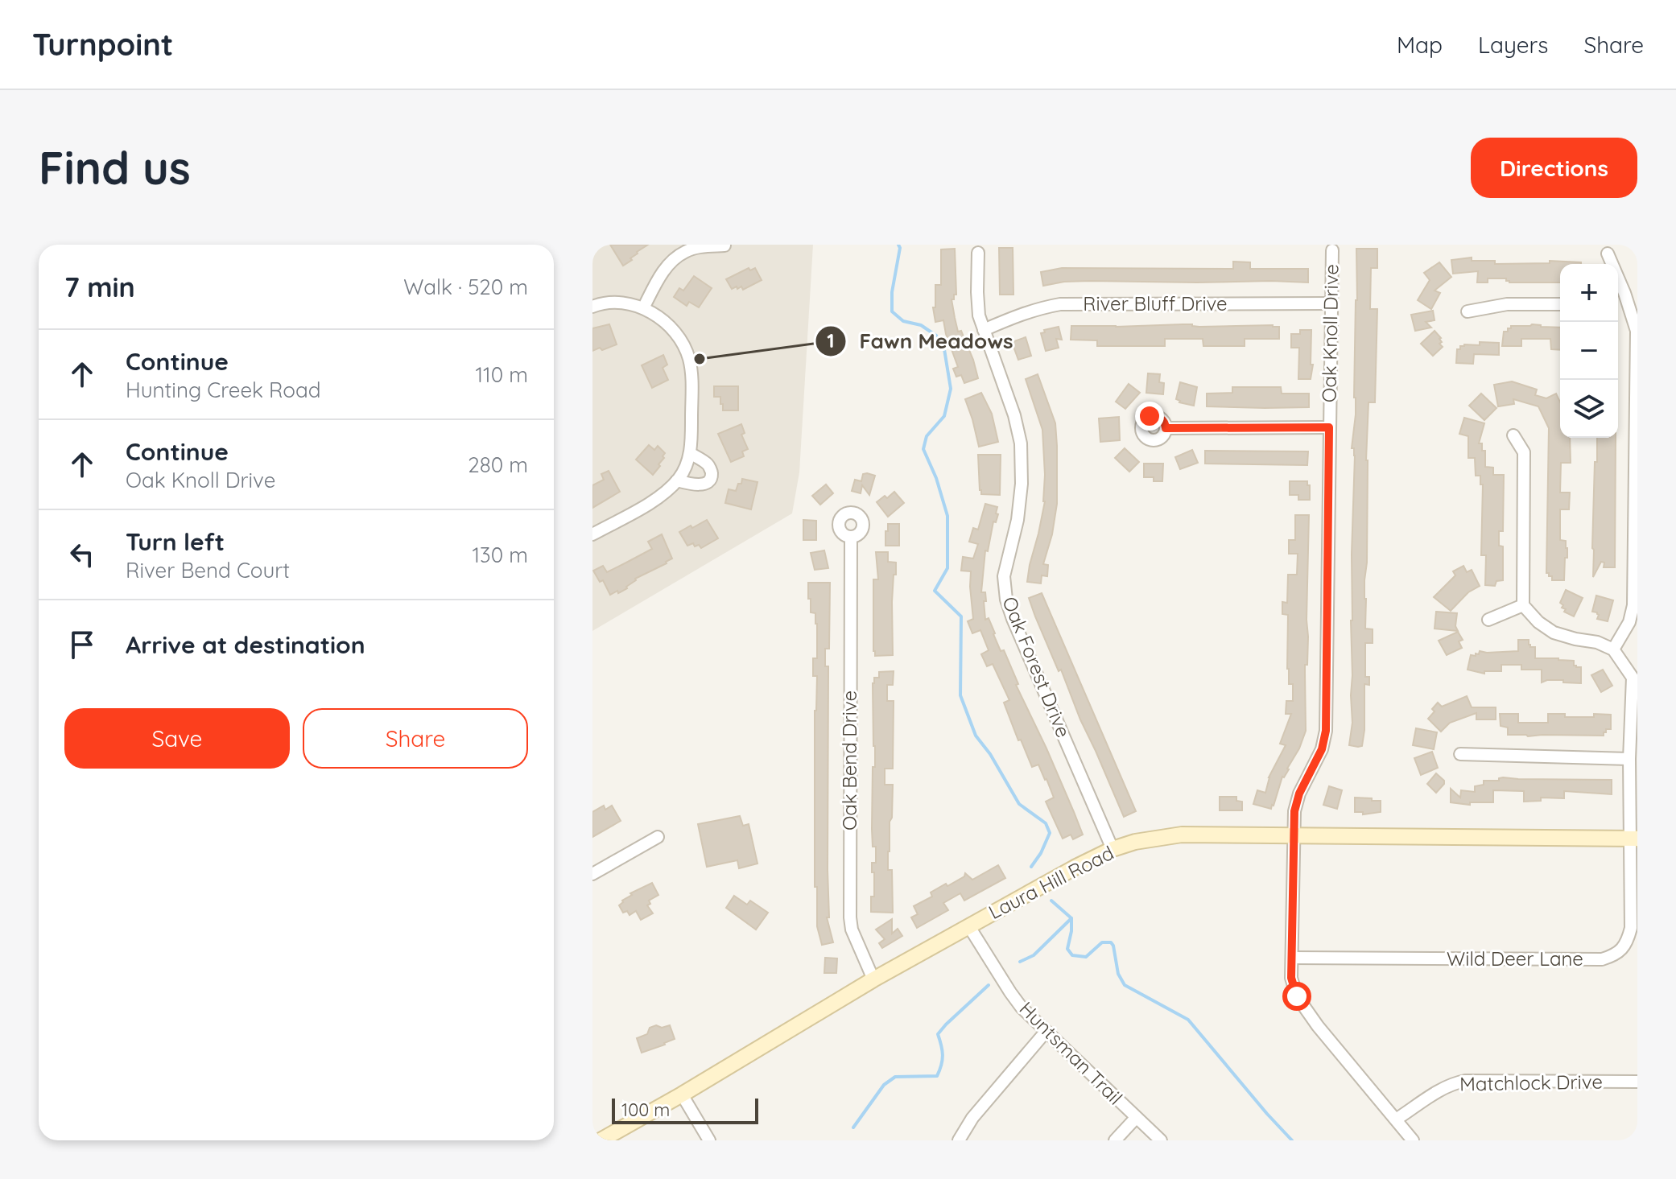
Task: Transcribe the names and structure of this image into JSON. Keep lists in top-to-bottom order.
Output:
{
  "streets": {
    "main road": ["Laura Hill Road"],
    "street": [
      "River Bluff Drive",
      "Oak Knoll Drive",
      "Oak Forest Drive",
      "Oak Bend Drive",
      "Wild Deer Lane",
      "Huntsman Trail",
      "Matchlock Drive"
    ]
  },
  "crossings": [
    ["River Bluff Drive", "Oak Knoll Drive"],
    ["River Bluff Drive", "Oak Forest Drive"],
    ["Oak Knoll Drive", "Laura Hill Road"],
    ["Oak Knoll Drive", "Wild Deer Lane"],
    ["Oak Knoll Drive", "Matchlock Drive"],
    ["Oak Forest Drive", "Laura Hill Road"],
    ["Oak Bend Drive", "Laura Hill Road"],
    ["Laura Hill Road", "Wild Deer Lane"],
    ["Laura Hill Road", "Huntsman Trail"]
  ],
  "places": ["Fawn Meadows"],
  "scale_bar": "100 m",
  "page": {
    "header": "Turnpoint",
    "nav": ["Map", "Layers", "Share"],
    "buttons": [
      "Directions",
      ["Save", "Share"]
    ],
    "title": "Find us",
    "heading": ["7 min", "Walk · 520 m"],
    "map_buttons": ["+", "−"],
    "list": [
      ["Continue", "Hunting Creek Road", "110 m"],
      ["Continue", "Oak Knoll Drive", "280 m"],
      ["Turn left", "River Bend Court", "130 m"],
      "Arrive at destination"
    ],
    "scale": "100 m"
  }
}
